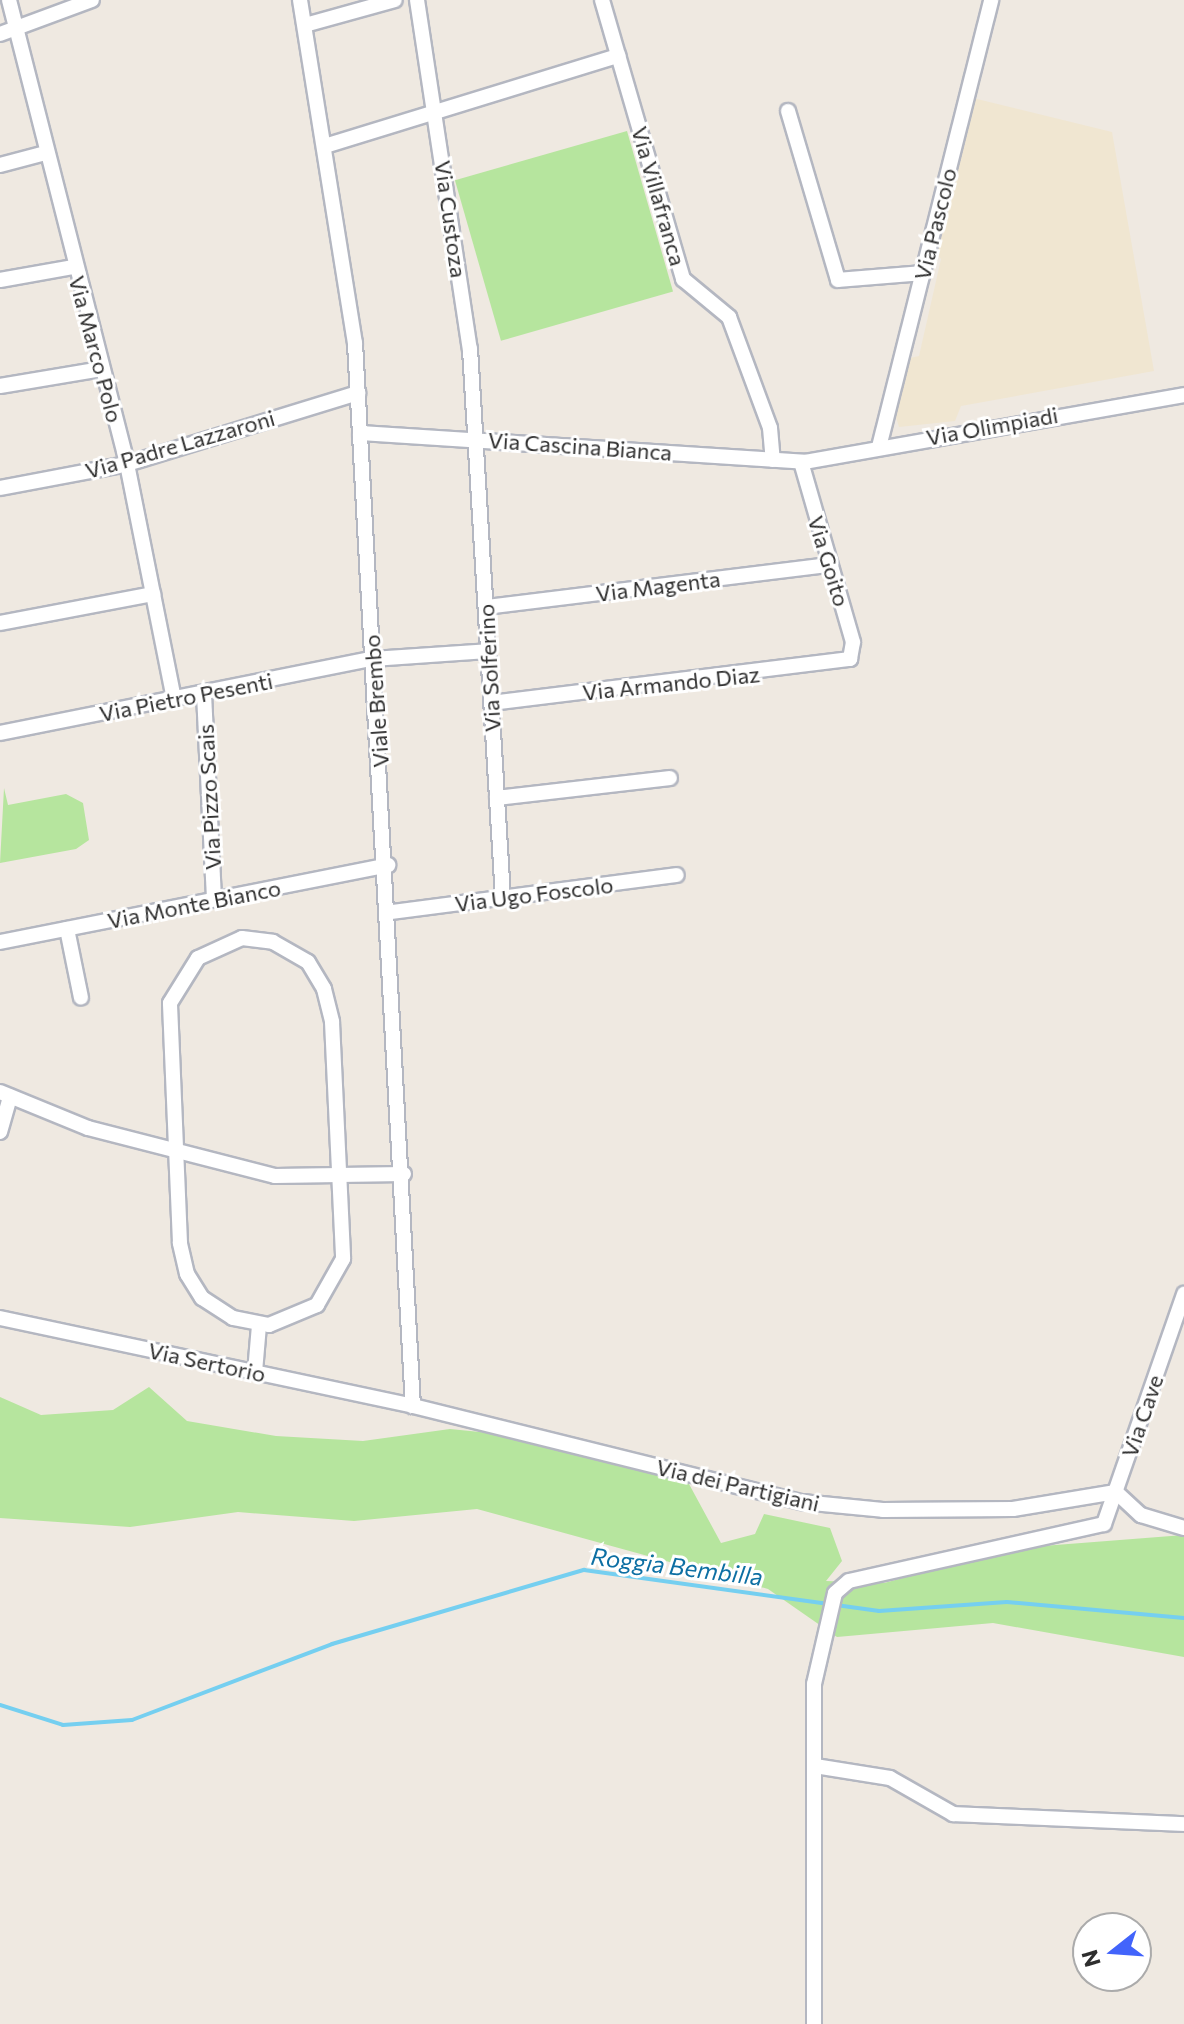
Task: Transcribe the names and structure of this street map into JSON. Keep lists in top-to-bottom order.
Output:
{
  "streets": {
    "street": [
      "Via Villafranca",
      "Via Custoza",
      "Via Pascolo",
      "Via Marco Polo",
      "Via Olimpiadi",
      "Via Padre Lazzaroni",
      "Via Cascina Bianca",
      "Via Goito",
      "Via Magenta",
      "Via Solferino",
      "Via Armando Diaz",
      "Via Pietro Pesenti",
      "Viale Brembo",
      "Via Pizzo Scais",
      "Via Ugo Foscolo",
      "Via Monte Bianco",
      "Via Sertorio",
      "Via Cave",
      "Via dei Partigiani"
    ]
  },
  "crossings": [
    ["Via Villafranca", "Via Cascina Bianca"],
    ["Via Custoza", "Via Cascina Bianca"],
    ["Via Custoza", "Via Solferino"],
    ["Via Pascolo", "Via Olimpiadi"],
    ["Via Marco Polo", "Via Padre Lazzaroni"],
    ["Via Marco Polo", "Via Pietro Pesenti"],
    ["Via Olimpiadi", "Via Cascina Bianca"],
    ["Via Olimpiadi", "Via Goito"],
    ["Via Padre Lazzaroni", "Viale Brembo"],
    ["Via Cascina Bianca", "Via Goito"],
    ["Via Cascina Bianca", "Via Solferino"],
    ["Via Cascina Bianca", "Viale Brembo"],
    ["Via Goito", "Via Magenta"],
    ["Via Goito", "Via Armando Diaz"],
    ["Via Magenta", "Via Solferino"],
    ["Via Solferino", "Via Armando Diaz"],
    ["Via Solferino", "Via Pietro Pesenti"],
    ["Via Solferino", "Via Ugo Foscolo"],
    ["Via Pietro Pesenti", "Viale Brembo"],
    ["Via Pietro Pesenti", "Via Pizzo Scais"],
    ["Viale Brembo", "Via Ugo Foscolo"],
    ["Viale Brembo", "Via Monte Bianco"],
    ["Viale Brembo", "Via Sertorio"],
    ["Viale Brembo", "Via dei Partigiani"],
    ["Via Pizzo Scais", "Via Monte Bianco"],
    ["Via Sertorio", "Via dei Partigiani"],
    ["Via Cave", "Via dei Partigiani"]
  ],
  "water": ["Roggia Bembilla"],
  "north": "left"
}
